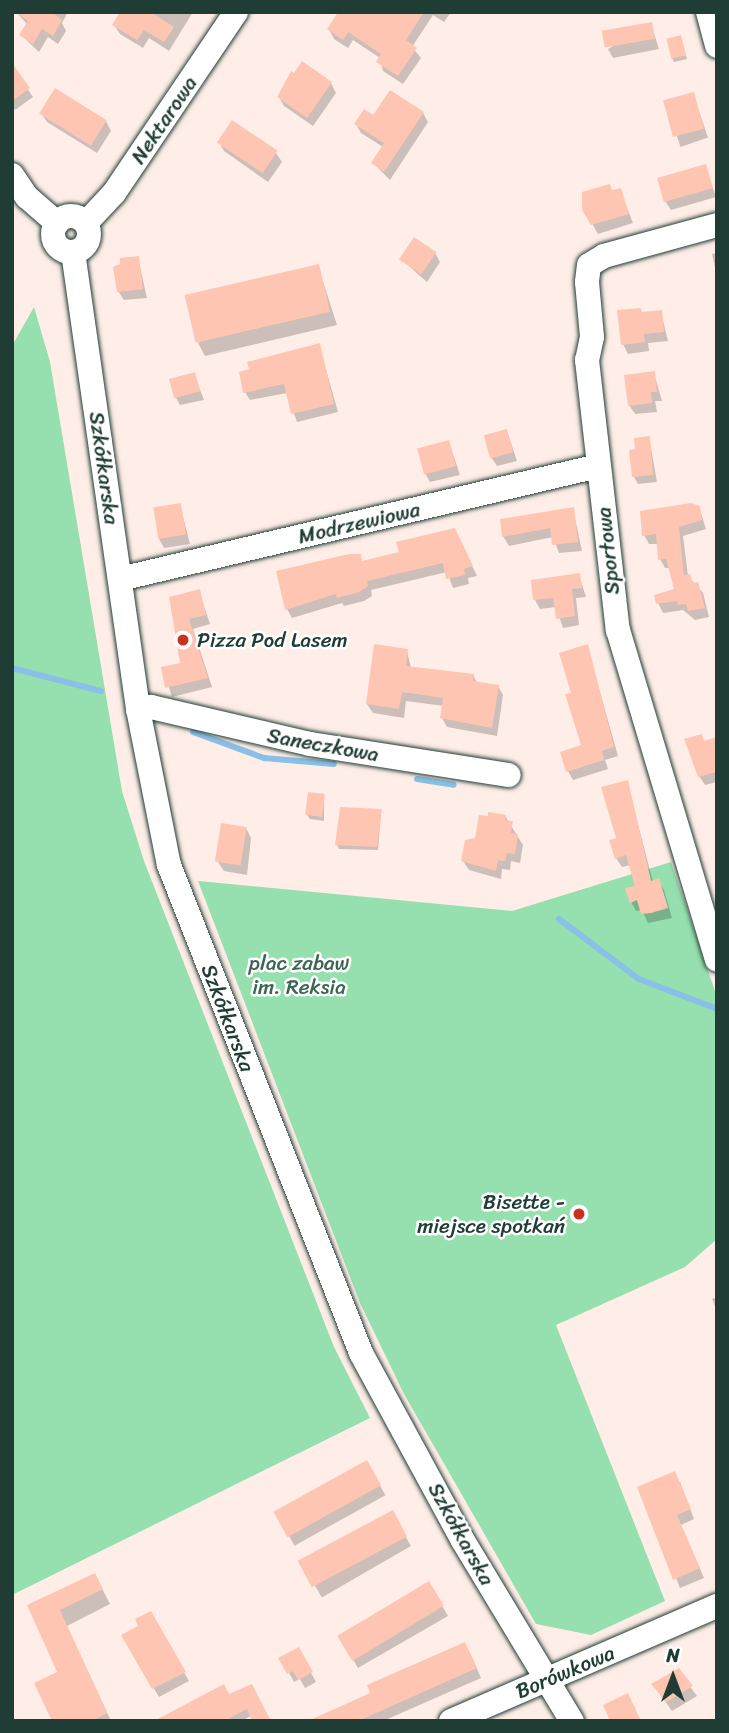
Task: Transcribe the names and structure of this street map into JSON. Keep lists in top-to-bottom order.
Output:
{
  "streets": {
    "street": [
      "Nektarowa",
      "Szkółkarska",
      "Modrzewiowa",
      "Sportowa",
      "Saneczkowa",
      "Borówkowa"
    ]
  },
  "crossings": [
    ["Nektarowa", "Szkółkarska"],
    ["Szkółkarska", "Modrzewiowa"],
    ["Szkółkarska", "Saneczkowa"],
    ["Szkółkarska", "Borówkowa"],
    ["Modrzewiowa", "Sportowa"]
  ],
  "parks": ["plac zabaw im. Reksia"],
  "places": ["Pizza Pod Lasem", "Bisette - miejsce spotkań"],
  "north": "top"
}
